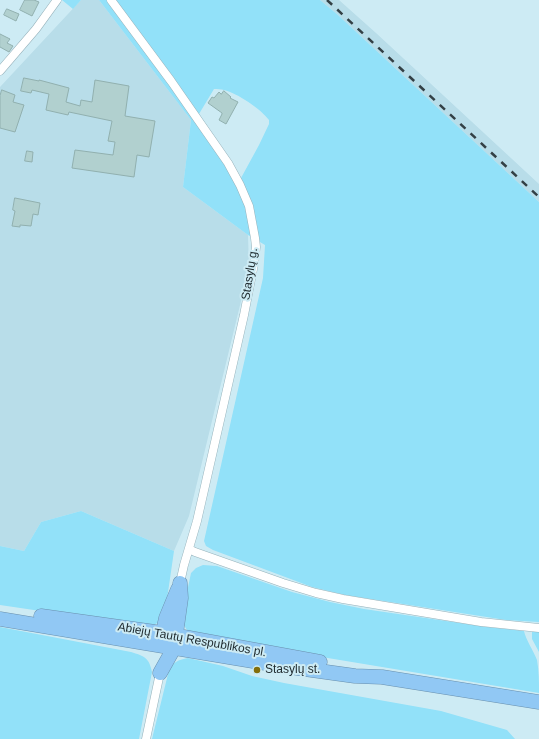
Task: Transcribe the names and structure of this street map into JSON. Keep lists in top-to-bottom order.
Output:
{
  "streets": {
    "highway": ["Abiejų Tautų Respublikos pl."],
    "street": ["Stasylų g."]
  },
  "places": ["Stasylų st."]
}
